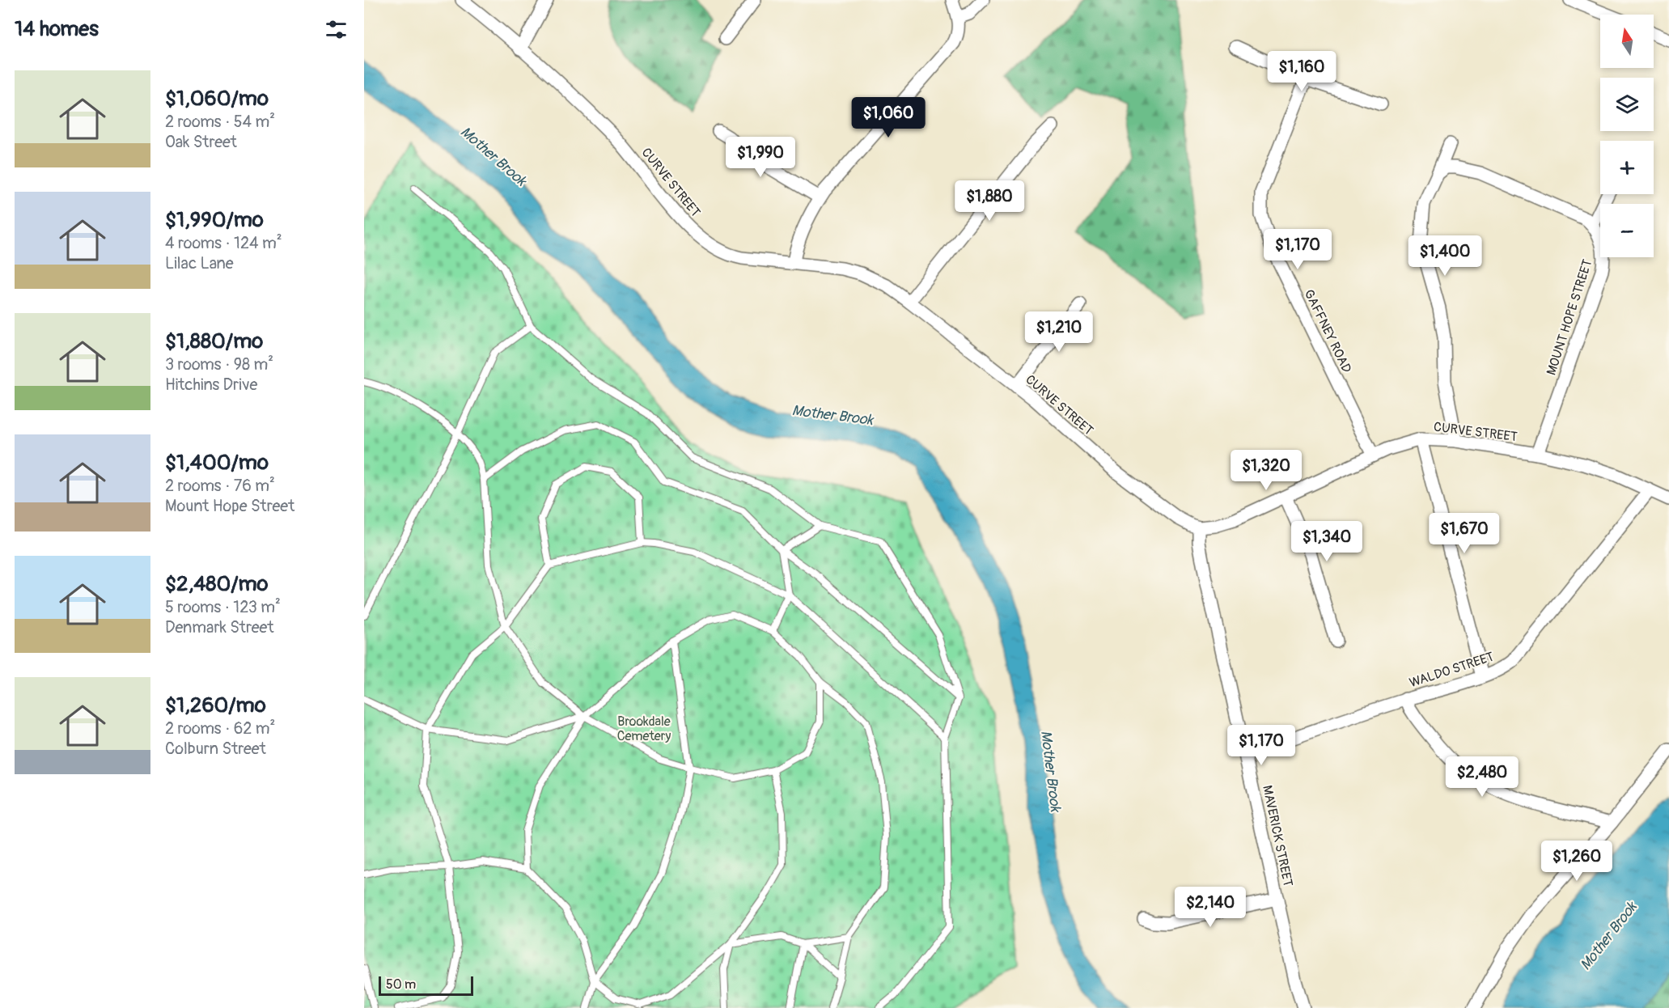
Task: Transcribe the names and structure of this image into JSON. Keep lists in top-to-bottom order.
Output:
{
  "streets": {
    "street": [
      "CURVE STREET",
      "MOUNT HOPE STREET",
      "GAFFNEY ROAD",
      "WALDO STREET",
      "MAVERICK STREET"
    ]
  },
  "crossings": [
    ["CURVE STREET", "MOUNT HOPE STREET"],
    ["CURVE STREET", "GAFFNEY ROAD"],
    ["CURVE STREET", "WALDO STREET"],
    ["CURVE STREET", "MAVERICK STREET"],
    ["WALDO STREET", "MAVERICK STREET"]
  ],
  "water": ["Mother Brook"],
  "parks": ["Brookdale Cemetery"],
  "scale_bar": "50 m",
  "north": "top",
  "page": {
    "heading": "14 homes",
    "map_buttons": ["+", "−"],
    "price": [
      "$1,160",
      "$1,060",
      "$1,990",
      "$1,880",
      "$1,170",
      "$1,400",
      "$1,210",
      "$1,320",
      "$1,670",
      "$1,340",
      "$1,170",
      "$2,480",
      "$1,260",
      "$2,140"
    ],
    "list": [
      {
        "name": "$1,060/mo",
        "note": "2 rooms · 54 m² · Oak Street"
      },
      {
        "name": "$1,990/mo",
        "note": "4 rooms · 124 m² · Lilac Lane"
      },
      {
        "name": "$1,880/mo",
        "note": "3 rooms · 98 m² · Hitchins Drive"
      },
      {
        "name": "$1,400/mo",
        "note": "2 rooms · 76 m² · Mount Hope Street"
      },
      {
        "name": "$2,480/mo",
        "note": "5 rooms · 123 m² · Denmark Street"
      },
      {
        "name": "$1,260/mo",
        "note": "2 rooms · 62 m² · Colburn Street"
      }
    ],
    "scale": "50 m"
  }
}
